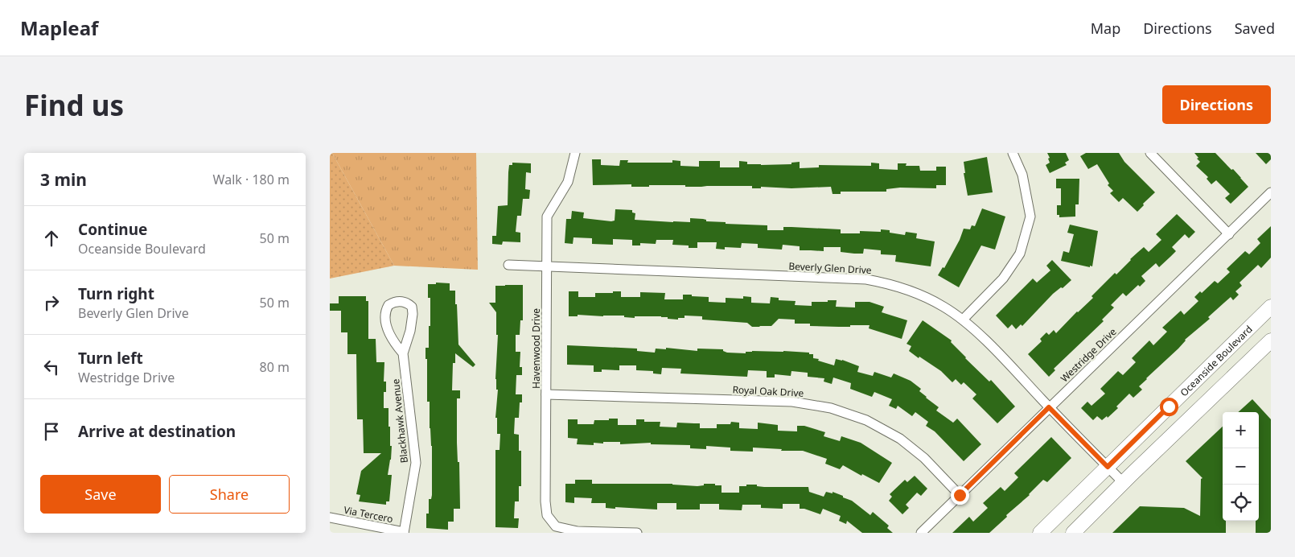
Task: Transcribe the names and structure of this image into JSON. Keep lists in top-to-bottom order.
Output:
{
  "streets": {
    "main road": ["Oceanside Boulevard"],
    "street": [
      "Beverly Glen Drive",
      "Havenwood Drive",
      "Westridge Drive",
      "Royal Oak Drive",
      "Blackhawk Avenue",
      "Via Tercero"
    ]
  },
  "crossings": [
    ["Beverly Glen Drive", "Havenwood Drive"],
    ["Beverly Glen Drive", "Westridge Drive"],
    ["Beverly Glen Drive", "Oceanside Boulevard"],
    ["Havenwood Drive", "Royal Oak Drive"],
    ["Westridge Drive", "Royal Oak Drive"],
    ["Blackhawk Avenue", "Via Tercero"]
  ],
  "page": {
    "header": "Mapleaf",
    "nav": ["Map", "Directions", "Saved"],
    "buttons": [
      "Directions",
      ["Save", "Share"]
    ],
    "title": "Find us",
    "heading": ["3 min", "Walk · 180 m"],
    "list": [
      ["Continue", "Oceanside Boulevard", "50 m"],
      ["Turn right", "Beverly Glen Drive", "50 m"],
      ["Turn left", "Westridge Drive", "80 m"],
      "Arrive at destination"
    ],
    "map_buttons": ["+", "−"]
  }
}
